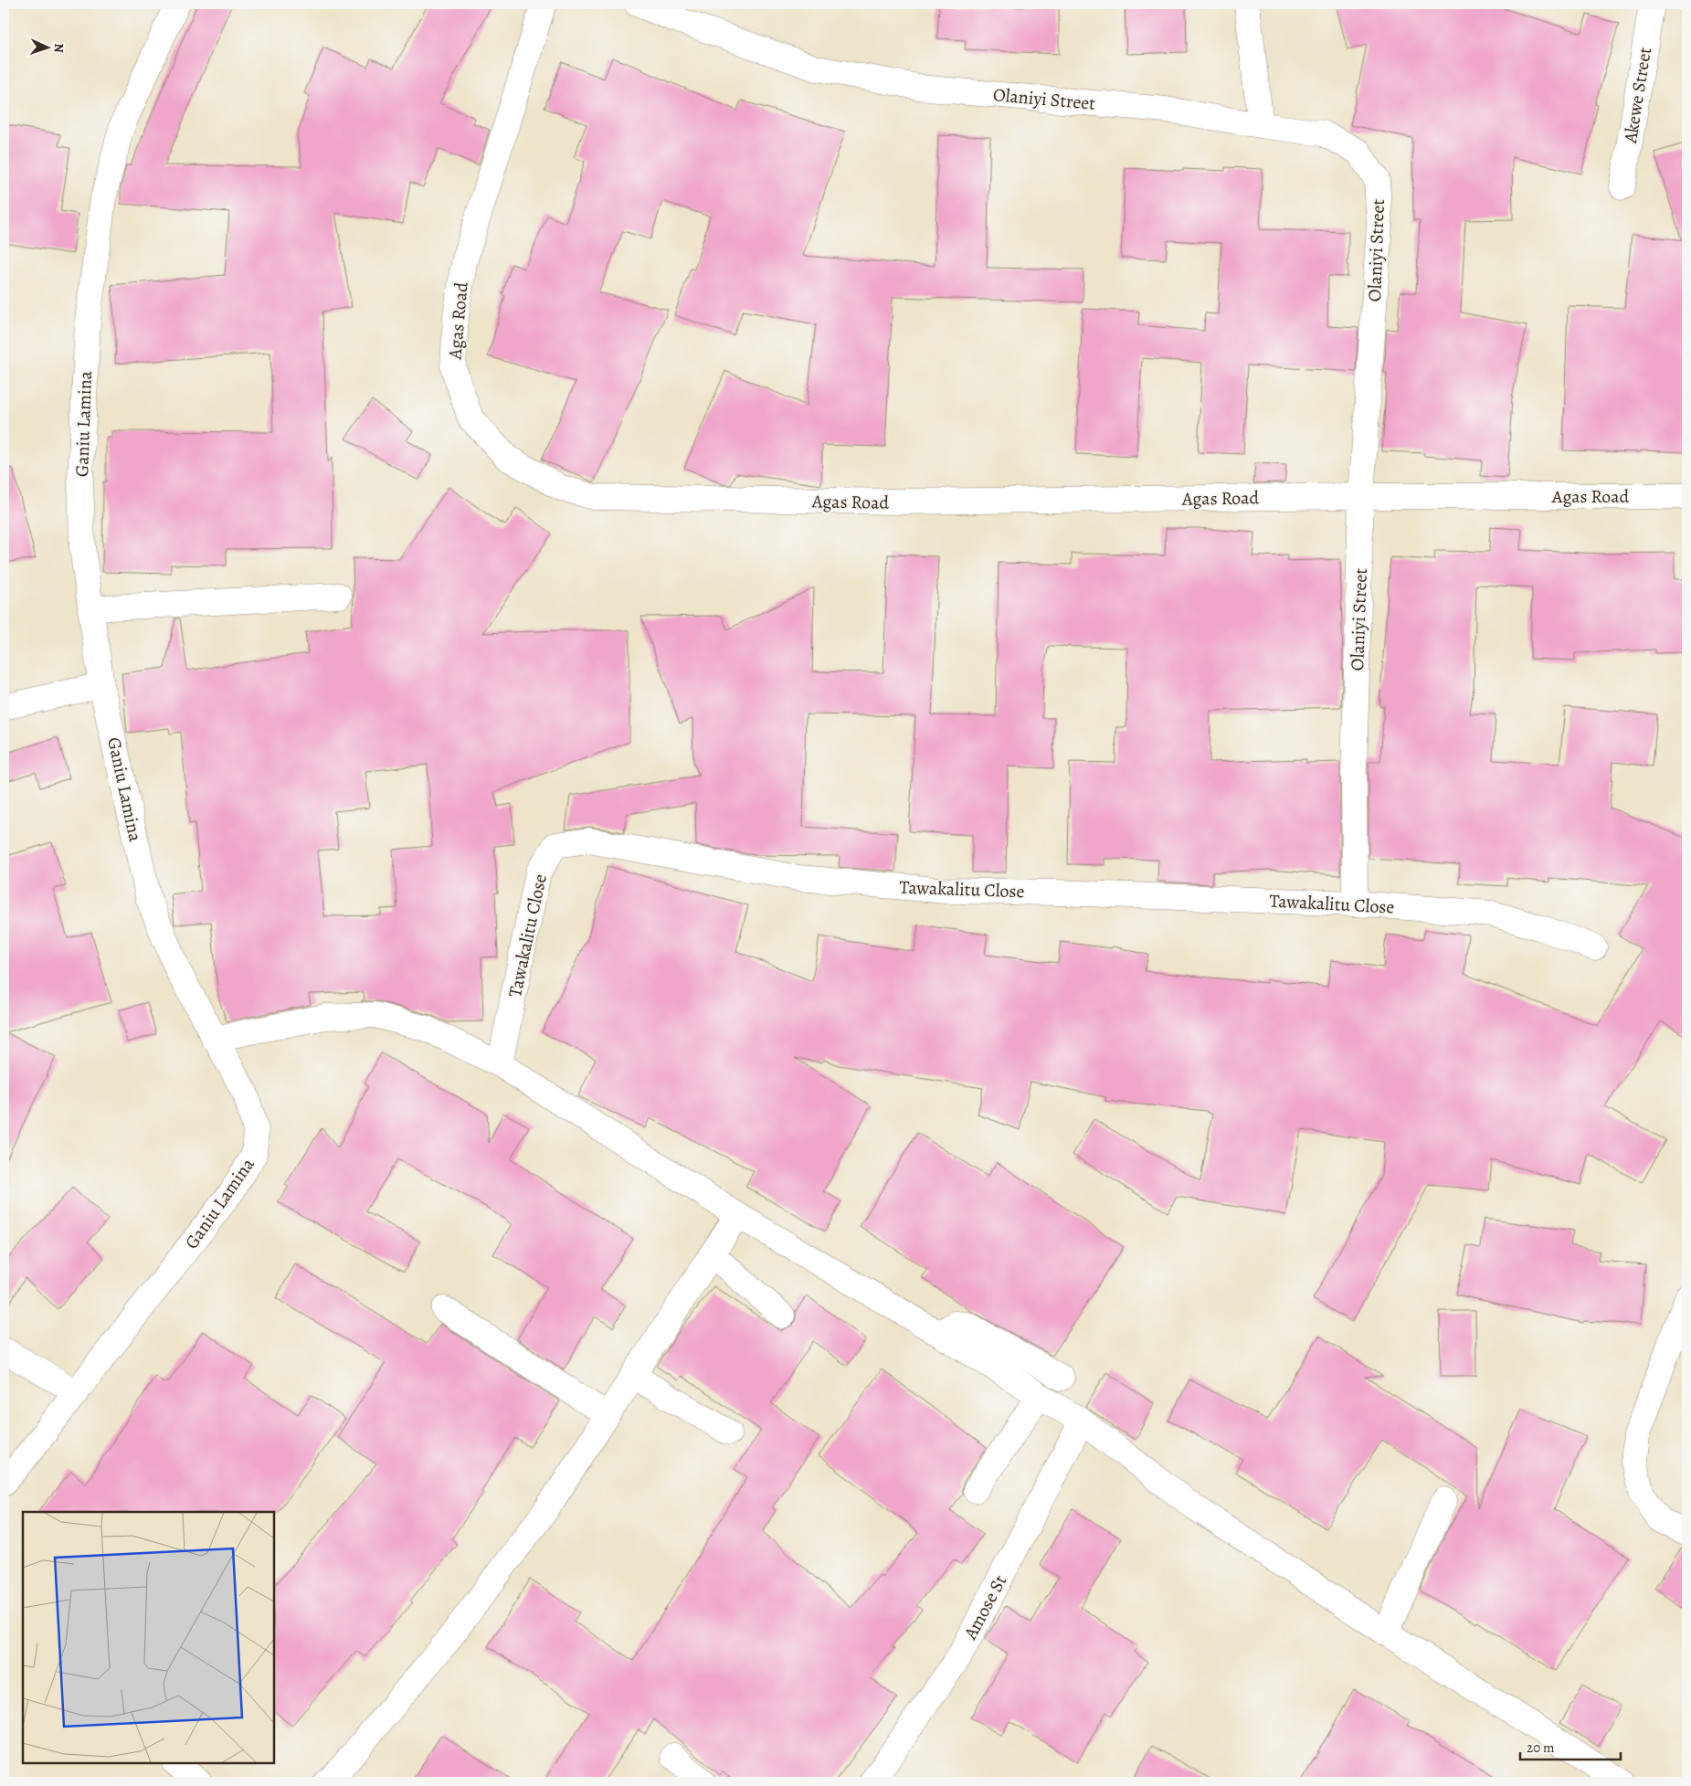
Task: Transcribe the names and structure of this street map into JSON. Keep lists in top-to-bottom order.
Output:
{
  "streets": {
    "street": [
      "Akewe Street",
      "Olaniyi Street",
      "Agas Road",
      "Ganiu Lamina",
      "Tawakalitu Close",
      "Amose St"
    ]
  },
  "crossings": [
    ["Olaniyi Street", "Agas Road"],
    ["Olaniyi Street", "Tawakalitu Close"]
  ],
  "scale_bar": "20 m",
  "north": "right"
}
